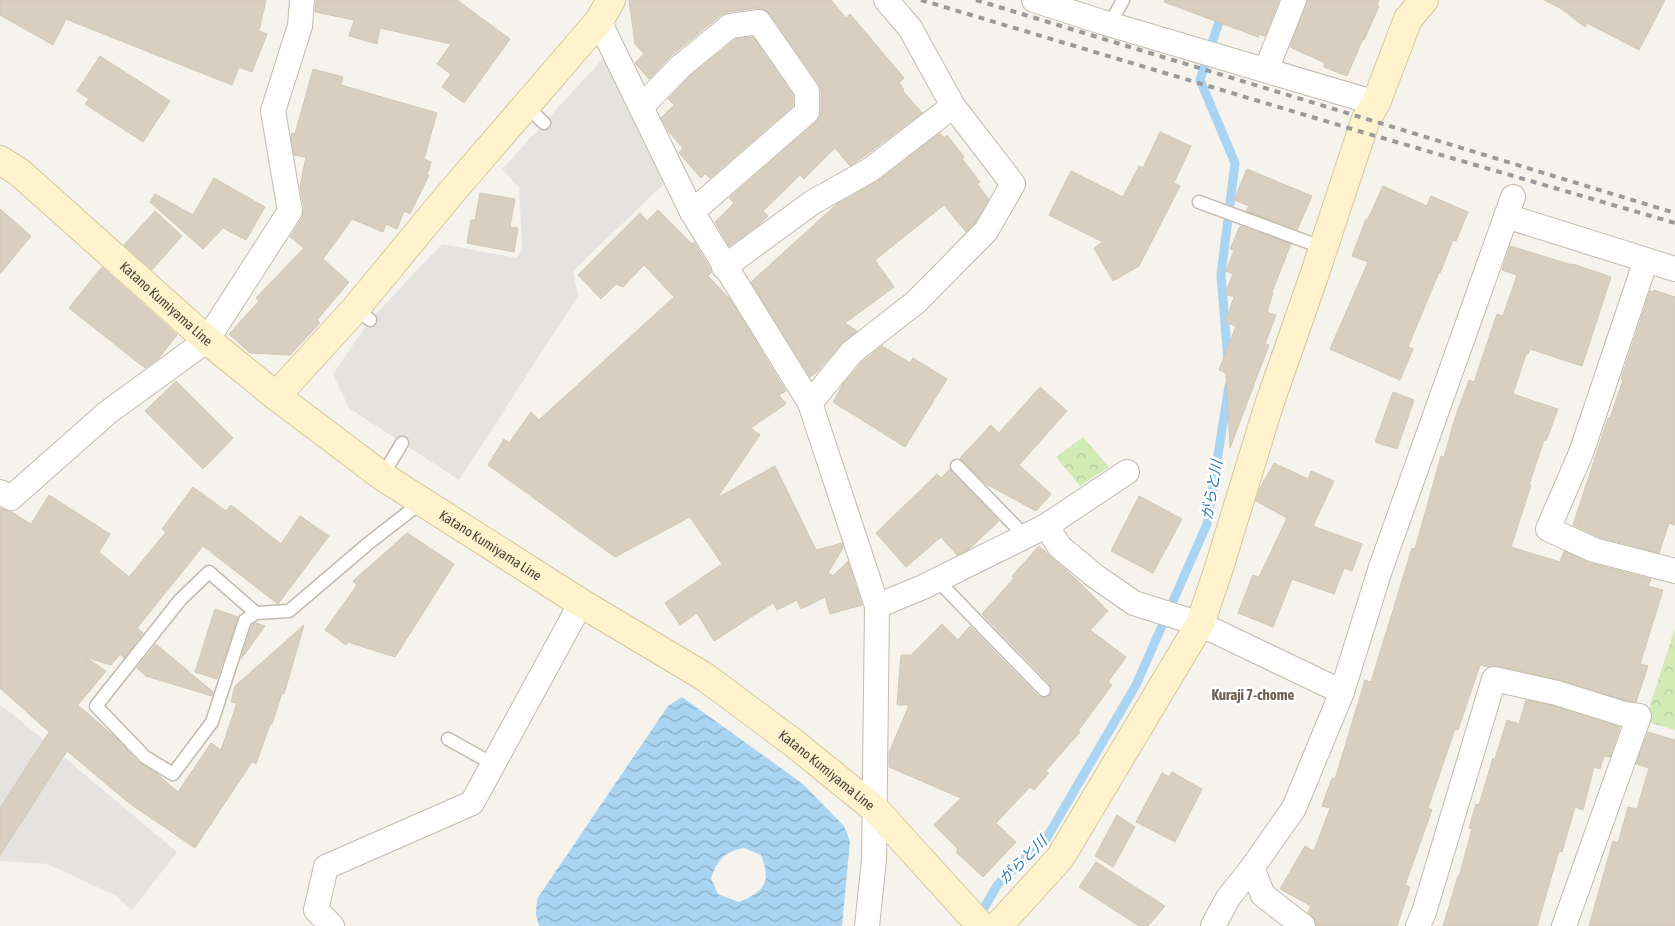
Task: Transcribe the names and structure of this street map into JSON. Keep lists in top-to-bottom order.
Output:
{
  "streets": {
    "street": ["Katano Kumiyama Line"]
  },
  "districts": ["Kuraji 7-chome"],
  "water": ["がらと川"]
}
